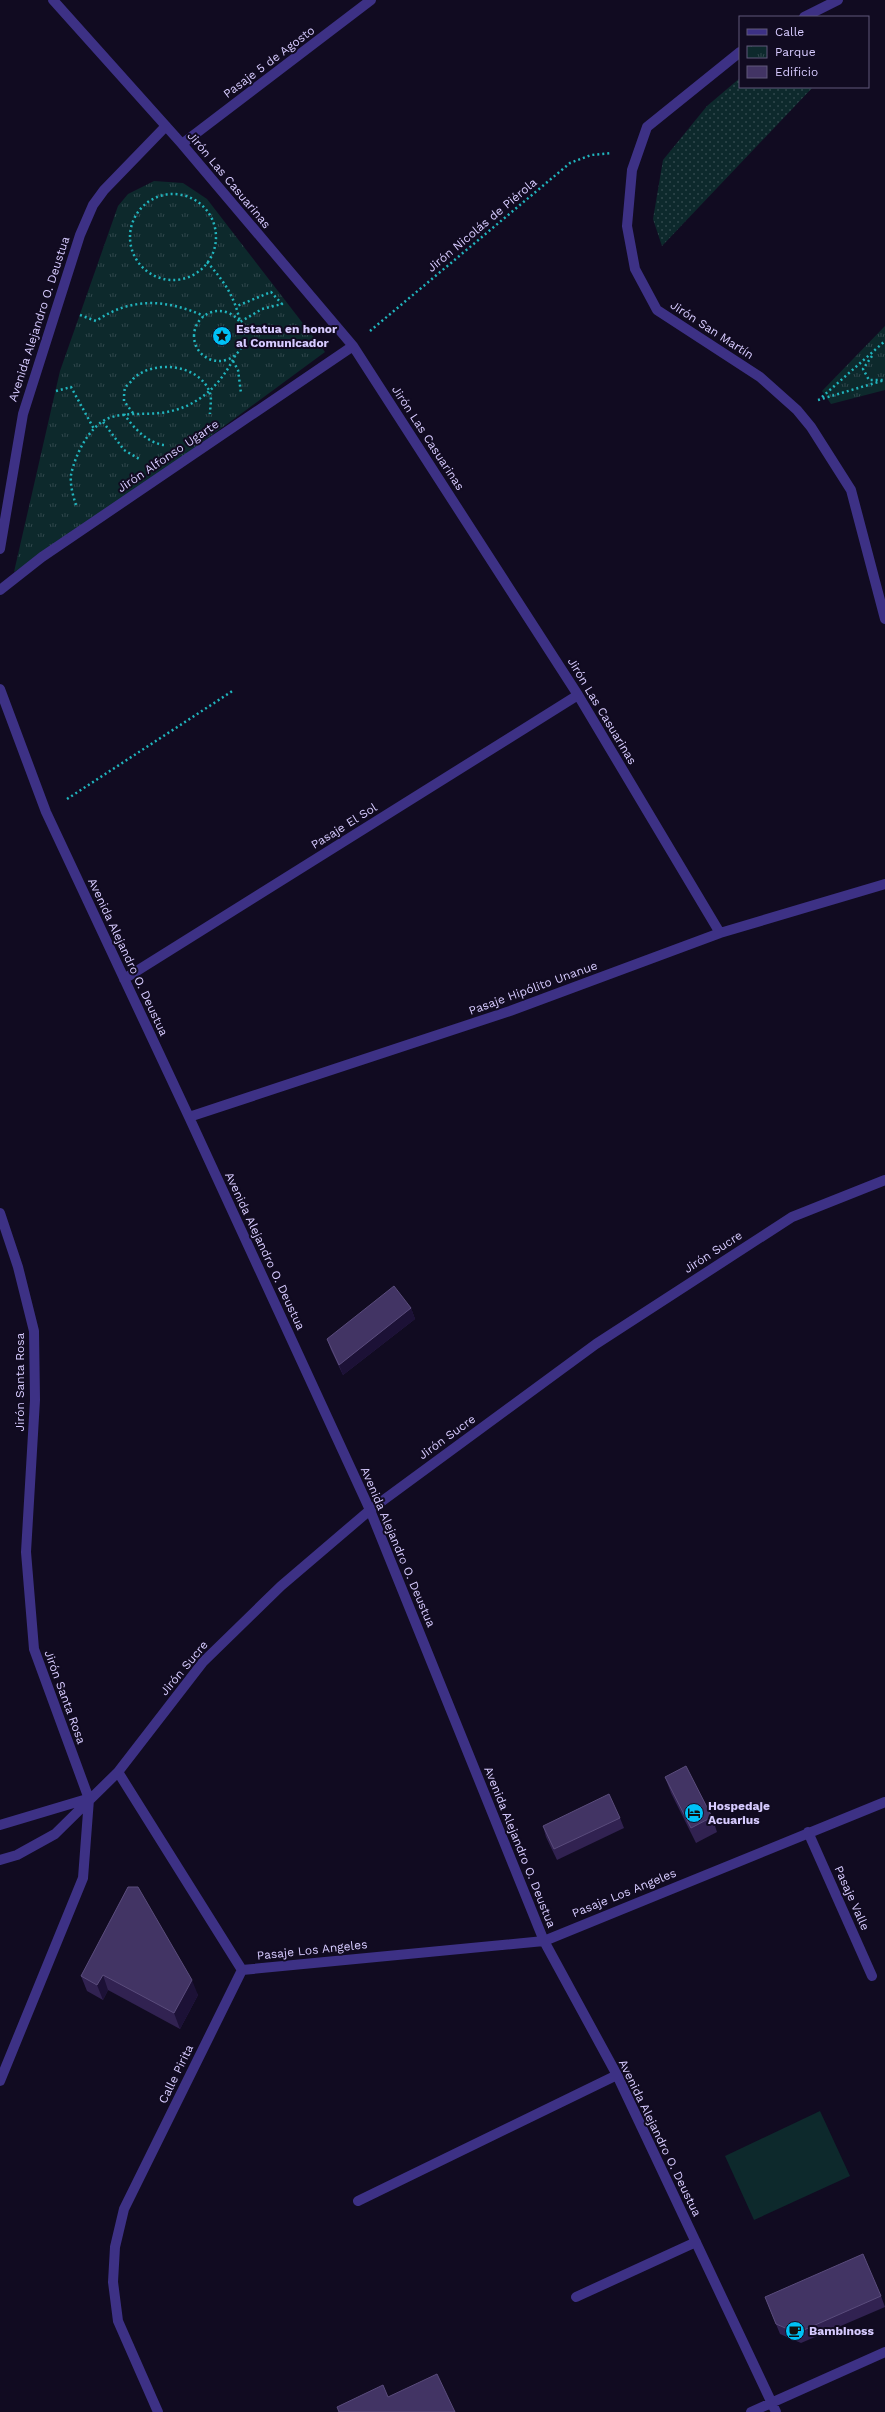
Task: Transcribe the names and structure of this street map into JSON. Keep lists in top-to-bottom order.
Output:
{
  "streets": {
    "street": [
      "Pasaje 5 de Agosto",
      "Jirón Las Casuarinas",
      "Avenida Alejandro O. Deustua",
      "Jirón San Martín",
      "Jirón Alfonso Ugarte",
      "Pasaje El Sol",
      "Pasaje Hipólito Unanue",
      "Jirón Sucre",
      "Jirón Santa Rosa",
      "Pasaje Los Angeles",
      "Pasaje Valle",
      "Calle Pirita"
    ],
    "path": ["Jirón Nicolás de Piérola"]
  },
  "crossings": [
    ["Pasaje 5 de Agosto", "Jirón Las Casuarinas"],
    ["Jirón Las Casuarinas", "Jirón Nicolás de Piérola"],
    ["Jirón Las Casuarinas", "Avenida Alejandro O. Deustua"],
    ["Jirón Las Casuarinas", "Jirón Alfonso Ugarte"],
    ["Jirón Las Casuarinas", "Pasaje El Sol"],
    ["Jirón Las Casuarinas", "Pasaje Hipólito Unanue"],
    ["Jirón Nicolás de Piérola", "Jirón San Martín"],
    ["Jirón Nicolás de Piérola", "Jirón Alfonso Ugarte"],
    ["Avenida Alejandro O. Deustua", "Pasaje El Sol"],
    ["Avenida Alejandro O. Deustua", "Pasaje Hipólito Unanue"],
    ["Avenida Alejandro O. Deustua", "Jirón Sucre"],
    ["Avenida Alejandro O. Deustua", "Pasaje Los Angeles"],
    ["Jirón Sucre", "Jirón Santa Rosa"],
    ["Pasaje Los Angeles", "Pasaje Valle"],
    ["Pasaje Los Angeles", "Calle Pirita"]
  ],
  "places": {
    "place": ["Estatua en honor al Comunicador"],
    "hotel": ["Hospedaje Acuarius"],
    "cafe": ["Bambinoss"]
  },
  "legend": ["Calle", "Parque", "Edificio"]
}
